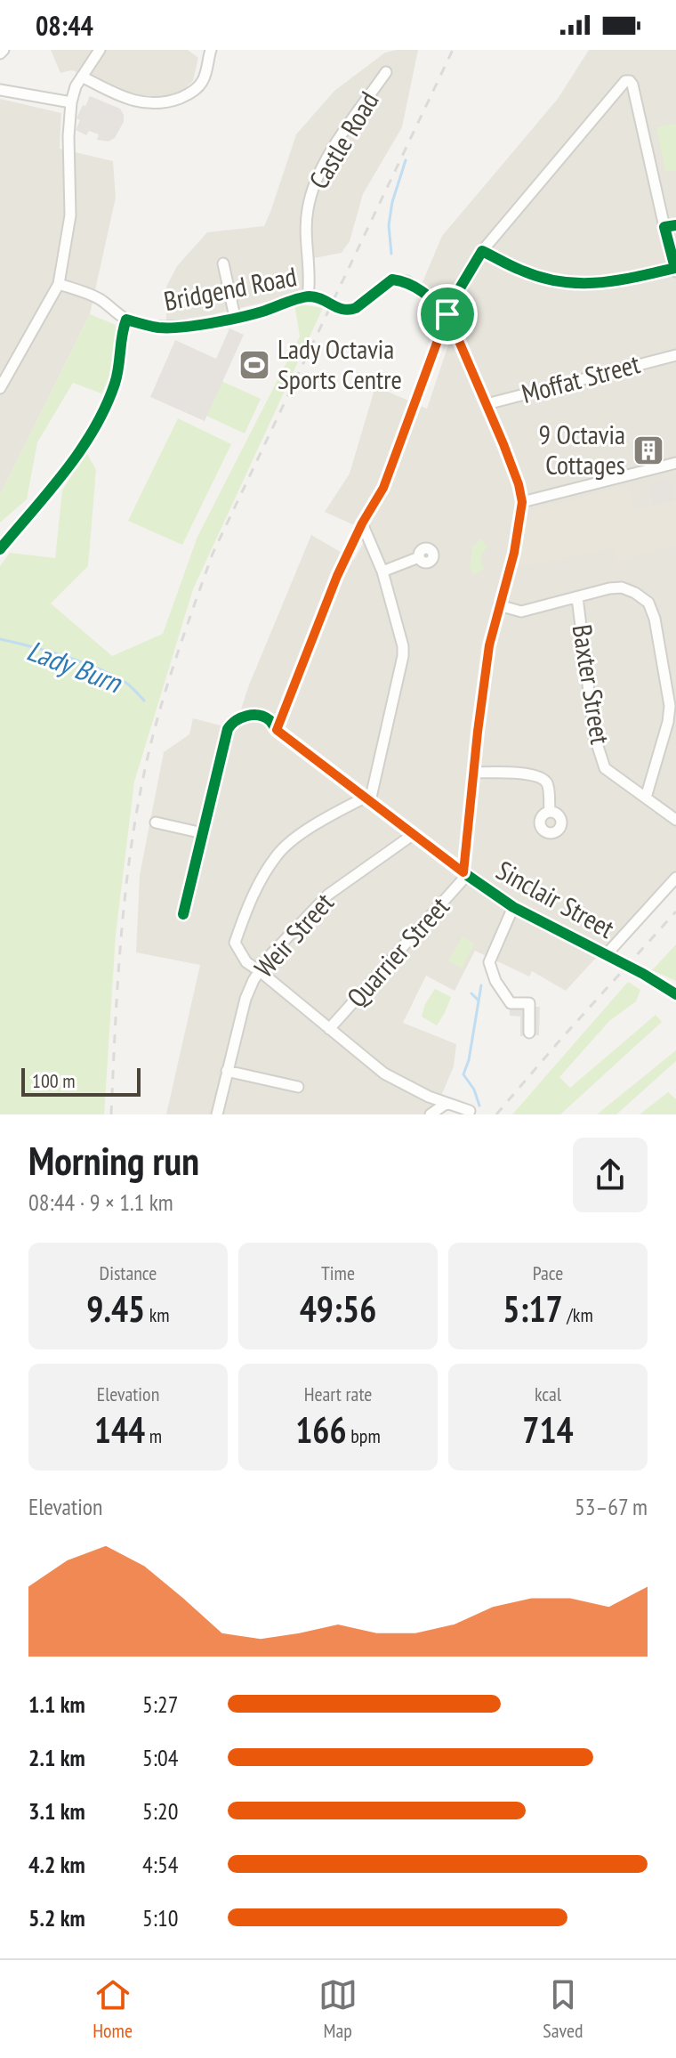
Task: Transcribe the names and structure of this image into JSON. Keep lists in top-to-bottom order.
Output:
{
  "streets": {
    "street": [
      "Castle Road",
      "Bridgend Road",
      "Moffat Street",
      "Baxter Street",
      "Sinclair Street",
      "Weir Street",
      "Quarrier Street"
    ]
  },
  "crossings": [
    ["Castle Road", "Bridgend Road"],
    ["Bridgend Road", "Moffat Street"],
    ["Sinclair Street", "Weir Street"],
    ["Sinclair Street", "Quarrier Street"]
  ],
  "water": ["Lady Burn"],
  "places": {
    "sports": ["Lady Octavia Sports Centre"],
    "building": ["9 Octavia Cottages"]
  },
  "scale_bar": "100 m",
  "page": {
    "status": "08:44",
    "scale": "100 m",
    "heading": ["Morning run", "08:44 · 9 × 1.1 km"],
    "stats": [
      ["Distance", "9.45 km"],
      ["Time", "49:56"],
      ["Pace", "5:17 /km"],
      ["Elevation", "144 m"],
      ["Heart rate", "166 bpm"],
      ["kcal", "714"]
    ],
    "chart": ["Elevation", "53–67 m"],
    "list": [
      {
        "name": "1.1 km",
        "note": "5:27"
      },
      {
        "name": "2.1 km",
        "note": "5:04"
      },
      {
        "name": "3.1 km",
        "note": "5:20"
      },
      {
        "name": "4.2 km",
        "note": "4:54"
      },
      {
        "name": "5.2 km",
        "note": "5:10"
      }
    ],
    "tabs": ["Home", "Map", "Saved"]
  }
}
